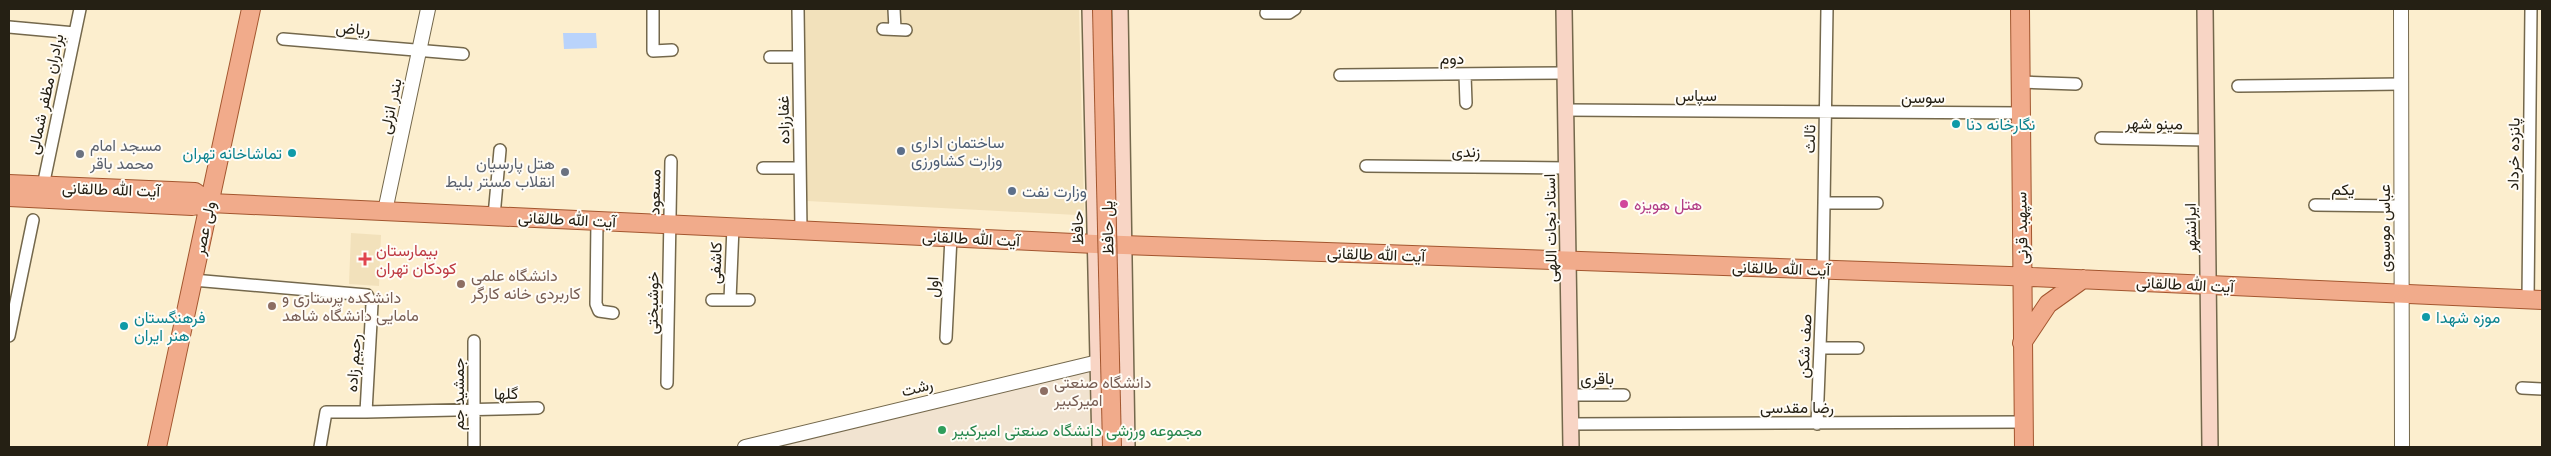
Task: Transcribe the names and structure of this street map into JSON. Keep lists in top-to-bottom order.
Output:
{
  "streets": {
    "main road": [
      "آیت الله طالقانی",
      "ولی عصر",
      "حافظ",
      "پل حافظ",
      "استاد نجات اللهی",
      "سپهبد قرنی",
      "ایرانشهر"
    ],
    "street": [
      "ریاض",
      "دوم",
      "برادران مظفر شمالی",
      "سپاس",
      "سوسن",
      "بندر انزلی",
      "غفارزاده",
      "مینو شهر",
      "ثالث",
      "زندی",
      "پانزده خرداد",
      "یکم",
      "مسعود",
      "عباس موسوی",
      "کاشفی",
      "اول",
      "خوشبختی",
      "صف شکن",
      "رحیم زاده",
      "باقری",
      "رشت",
      "گلها",
      "جمشید جم",
      "رضا مقدسی"
    ]
  },
  "crossings": [
    ["ریاض", "بندر انزلی"],
    ["دوم", "استاد نجات اللهی"],
    ["برادران مظفر شمالی", "آیت الله طالقانی"],
    ["سپاس", "سوسن"],
    ["سپاس", "ثالث"],
    ["سپاس", "استاد نجات اللهی"],
    ["سوسن", "ثالث"],
    ["سوسن", "سپهبد قرنی"],
    ["بندر انزلی", "آیت الله طالقانی"],
    ["غفارزاده", "آیت الله طالقانی"],
    ["مینو شهر", "ایرانشهر"],
    ["ثالث", "آیت الله طالقانی"],
    ["ثالث", "صف شکن"],
    ["زندی", "استاد نجات اللهی"],
    ["پانزده خرداد", "آیت الله طالقانی"],
    ["آیت الله طالقانی", "مسعود"],
    ["آیت الله طالقانی", "ولی عصر"],
    ["آیت الله طالقانی", "حافظ"],
    ["آیت الله طالقانی", "استاد نجات اللهی"],
    ["آیت الله طالقانی", "سپهبد قرنی"],
    ["آیت الله طالقانی", "ایرانشهر"],
    ["آیت الله طالقانی", "عباس موسوی"],
    ["آیت الله طالقانی", "کاشفی"],
    ["آیت الله طالقانی", "اول"],
    ["آیت الله طالقانی", "خوشبختی"],
    ["آیت الله طالقانی", "صف شکن"],
    ["یکم", "عباس موسوی"],
    ["مسعود", "خوشبختی"],
    ["ولی عصر", "رحیم زاده"],
    ["حافظ", "رشت"],
    ["استاد نجات اللهی", "باقری"],
    ["استاد نجات اللهی", "رضا مقدسی"],
    ["سپهبد قرنی", "رضا مقدسی"],
    ["صف شکن", "رضا مقدسی"],
    ["رحیم زاده", "گلها"],
    ["رحیم زاده", "جمشید جم"],
    ["گلها", "جمشید جم"]
  ],
  "places": {
    "other": [
      "نگارخانه دنا",
      "ساختمان اداری وزارت کشاورزی",
      "تماشاخانه تهران",
      "مسجد امام محمد باقر",
      "هتل پارسیان انقلاب مستر بلیط",
      "وزارت نفت",
      "هتل هویزه",
      "دانشگاه علمی کاربردی خانه کارگر",
      "دانشکده پرستاری و مامایی دانشگاه شاهد",
      "موزه شهدا",
      "فرهنگستان هنر ایران",
      "دانشگاه صنعتی امیرکبیر",
      "مجموعه ورزشی دانشگاه صنعتی امیرکبیر"
    ],
    "health": ["بیمارستان کودکان تهران"]
  }
}
